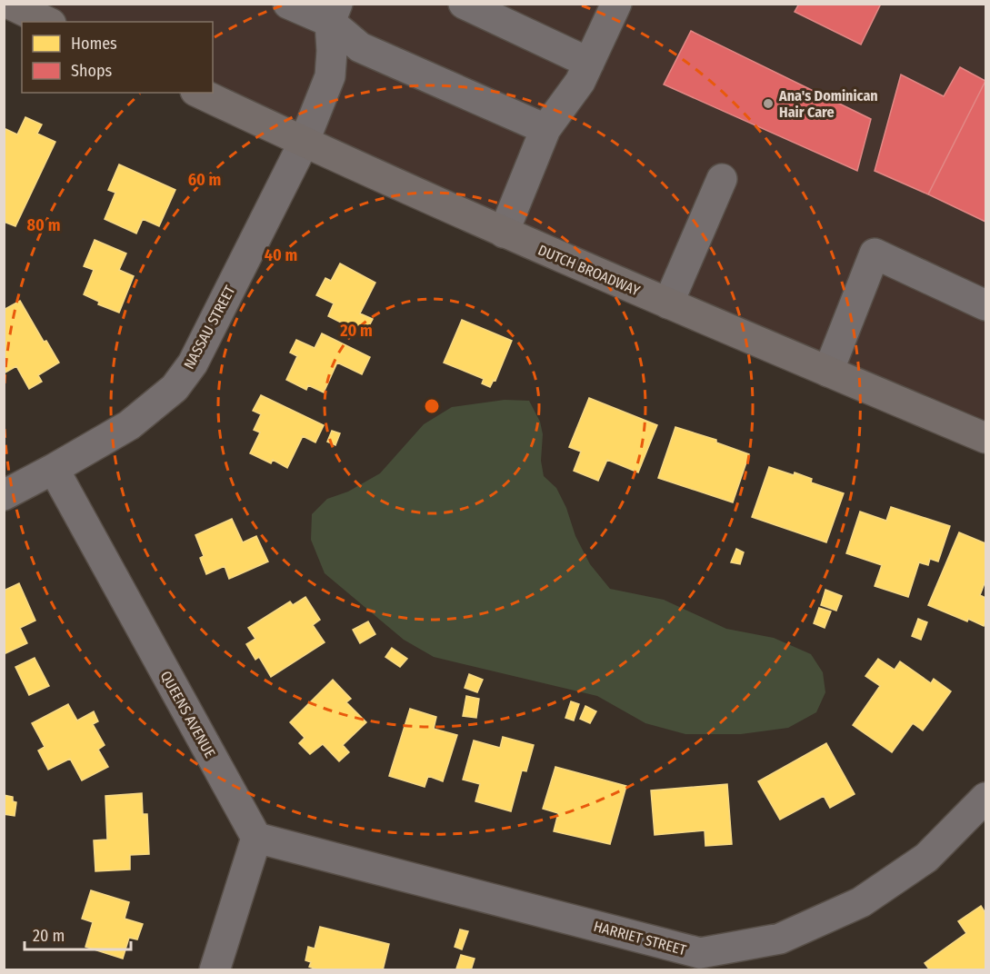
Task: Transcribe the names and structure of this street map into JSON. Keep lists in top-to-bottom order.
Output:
{
  "streets": {
    "main road": ["DUTCH BROADWAY"],
    "street": ["NASSAU STREET", "QUEENS AVENUE", "HARRIET STREET"]
  },
  "crossings": [
    ["DUTCH BROADWAY", "NASSAU STREET"],
    ["NASSAU STREET", "QUEENS AVENUE"],
    ["QUEENS AVENUE", "HARRIET STREET"]
  ],
  "places": ["Ana's Dominican Hair Care"],
  "legend": ["Homes", "Shops"],
  "scale_bar": "20 m",
  "rings": [
    "60 m",
    "80 m",
    "40 m",
    "20 m"
  ]
}
